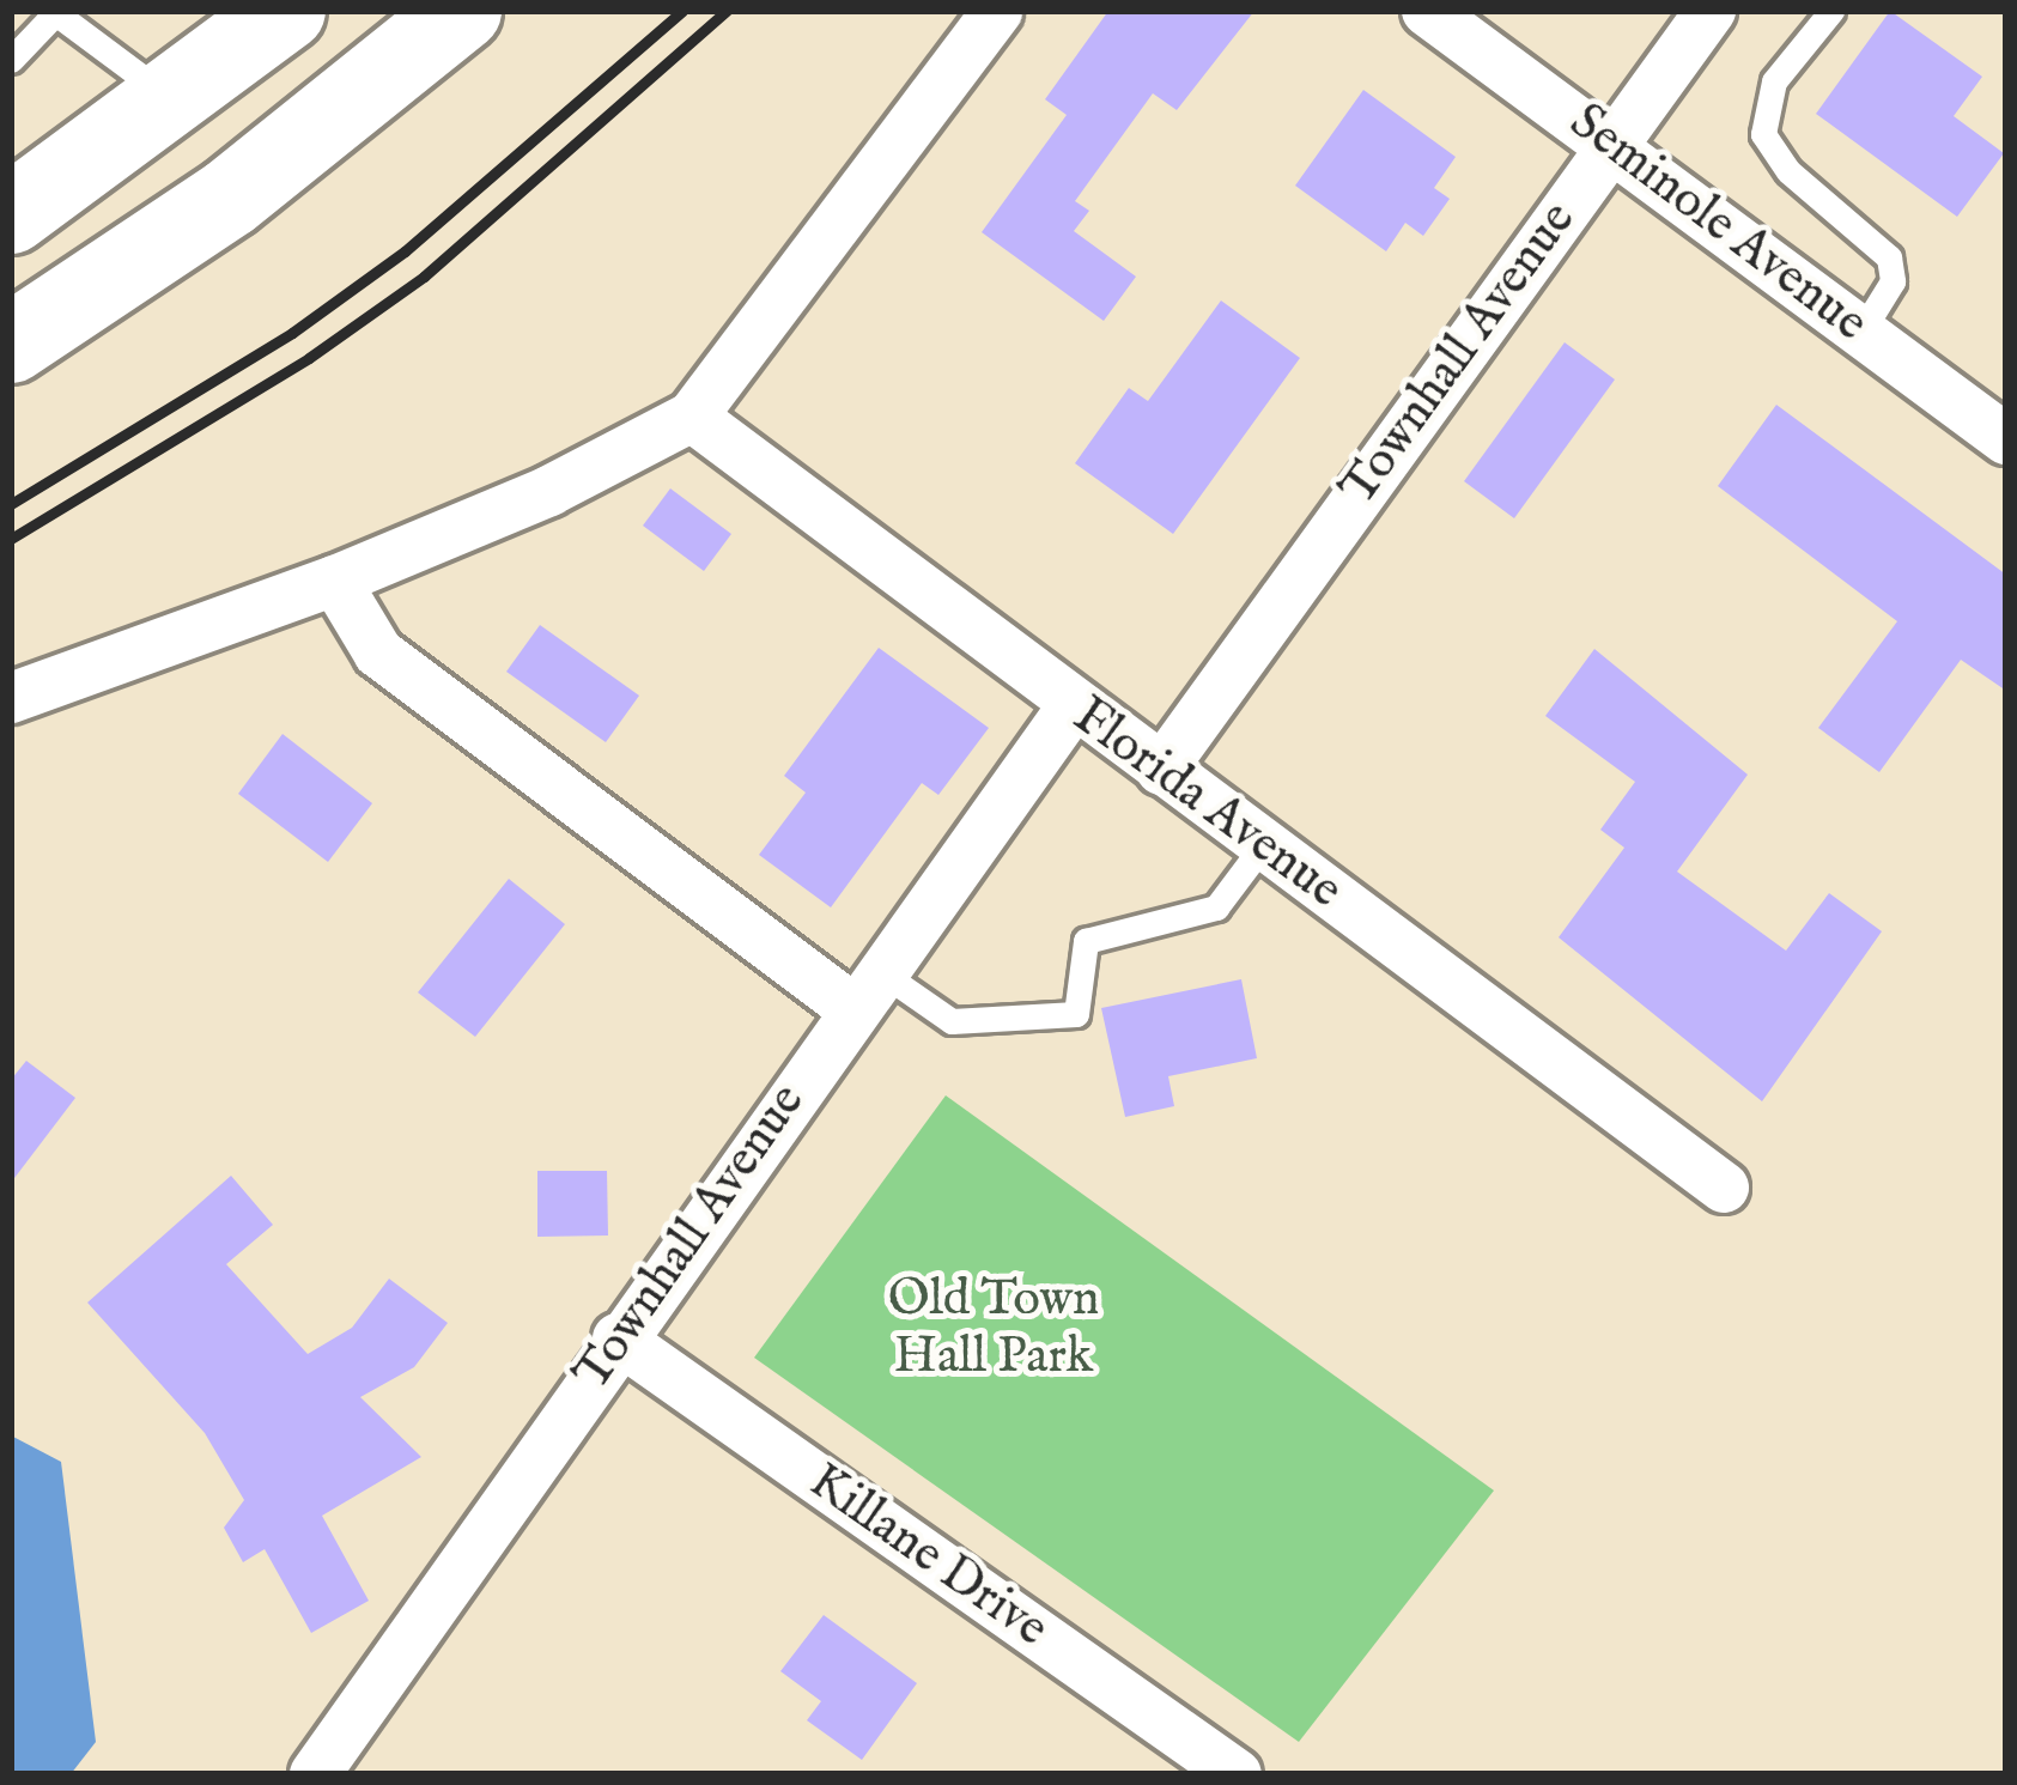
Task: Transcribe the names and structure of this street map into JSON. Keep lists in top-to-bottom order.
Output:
{
  "streets": {
    "street": [
      "Seminole Avenue",
      "Townhall Avenue",
      "Florida Avenue",
      "Killane Drive"
    ]
  },
  "crossings": [
    ["Seminole Avenue", "Townhall Avenue"],
    ["Townhall Avenue", "Florida Avenue"],
    ["Townhall Avenue", "Killane Drive"]
  ],
  "parks": ["Old Town Hall Park"]
}
